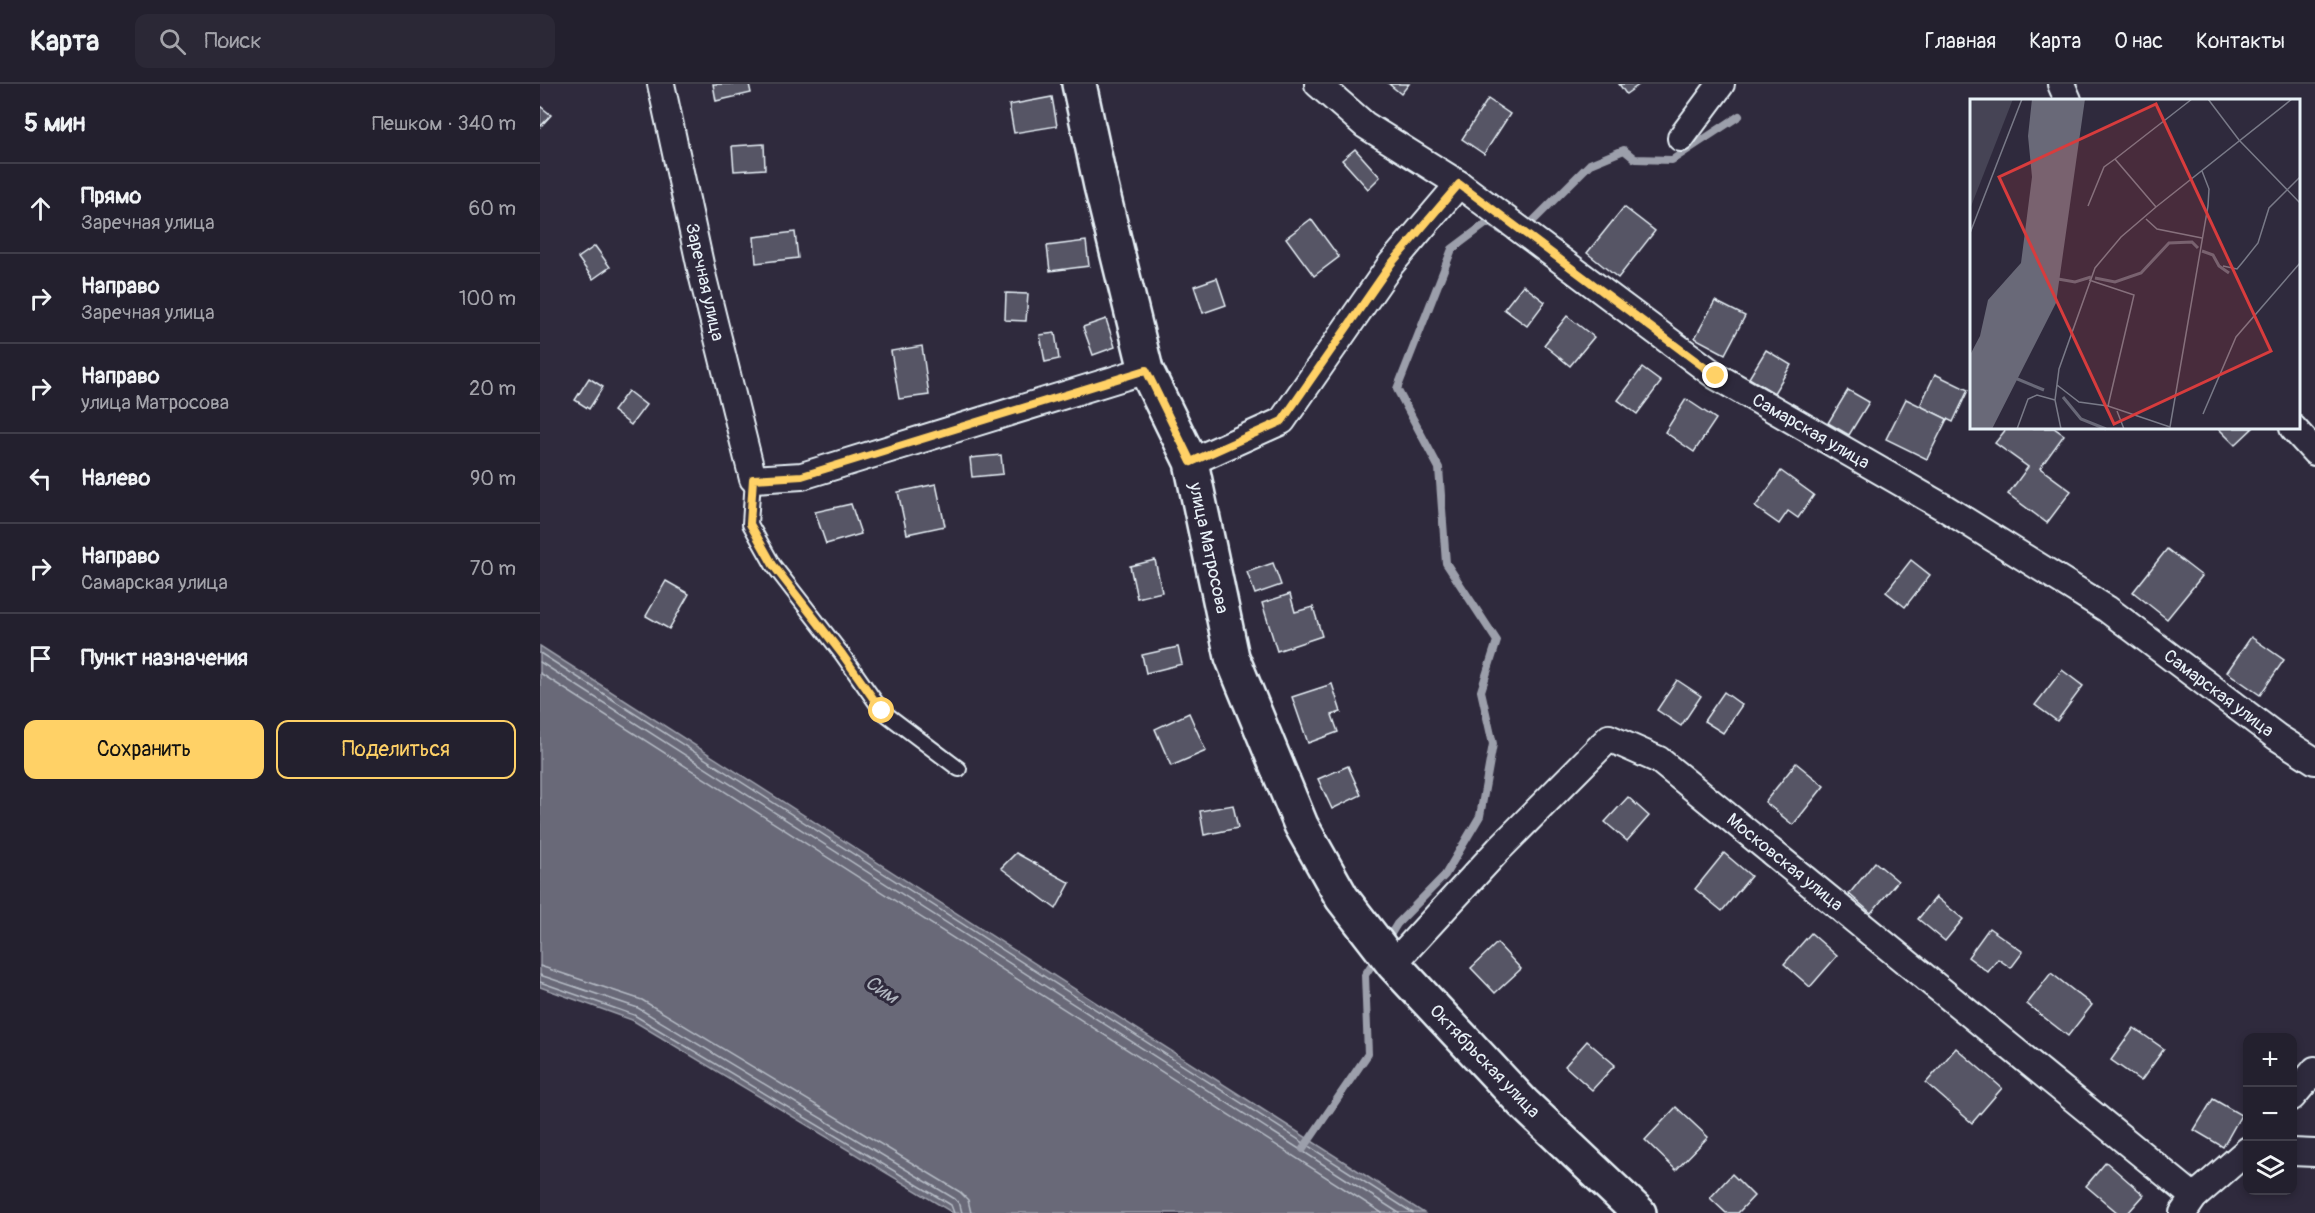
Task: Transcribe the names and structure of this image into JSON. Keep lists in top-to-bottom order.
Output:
{
  "streets": {
    "main road": ["улица Матросова", "Октябрьская улица"],
    "street": ["Заречная улица", "Самарская улица", "Московская улица"]
  },
  "crossings": [
    ["улица Матросова", "Октябрьская улица"],
    ["Московская улица", "Октябрьская улица"]
  ],
  "water": ["Сим"],
  "page": {
    "header": "Карта",
    "search": "Поиск",
    "nav": [
      "Главная",
      "Карта",
      "О нас",
      "Контакты"
    ],
    "heading": ["5 мин", "Пешком · 340 m"],
    "list": [
      ["Прямо", "Заречная улица", "60 m"],
      ["Направо", "Заречная улица", "100 m"],
      ["Направо", "улица Матросова", "20 m"],
      ["Налево", "90 m"],
      ["Направо", "Самарская улица", "70 m"],
      "Пункт назначения"
    ],
    "buttons": ["Сохранить", "Поделиться"],
    "map_buttons": ["+", "−"]
  }
}
